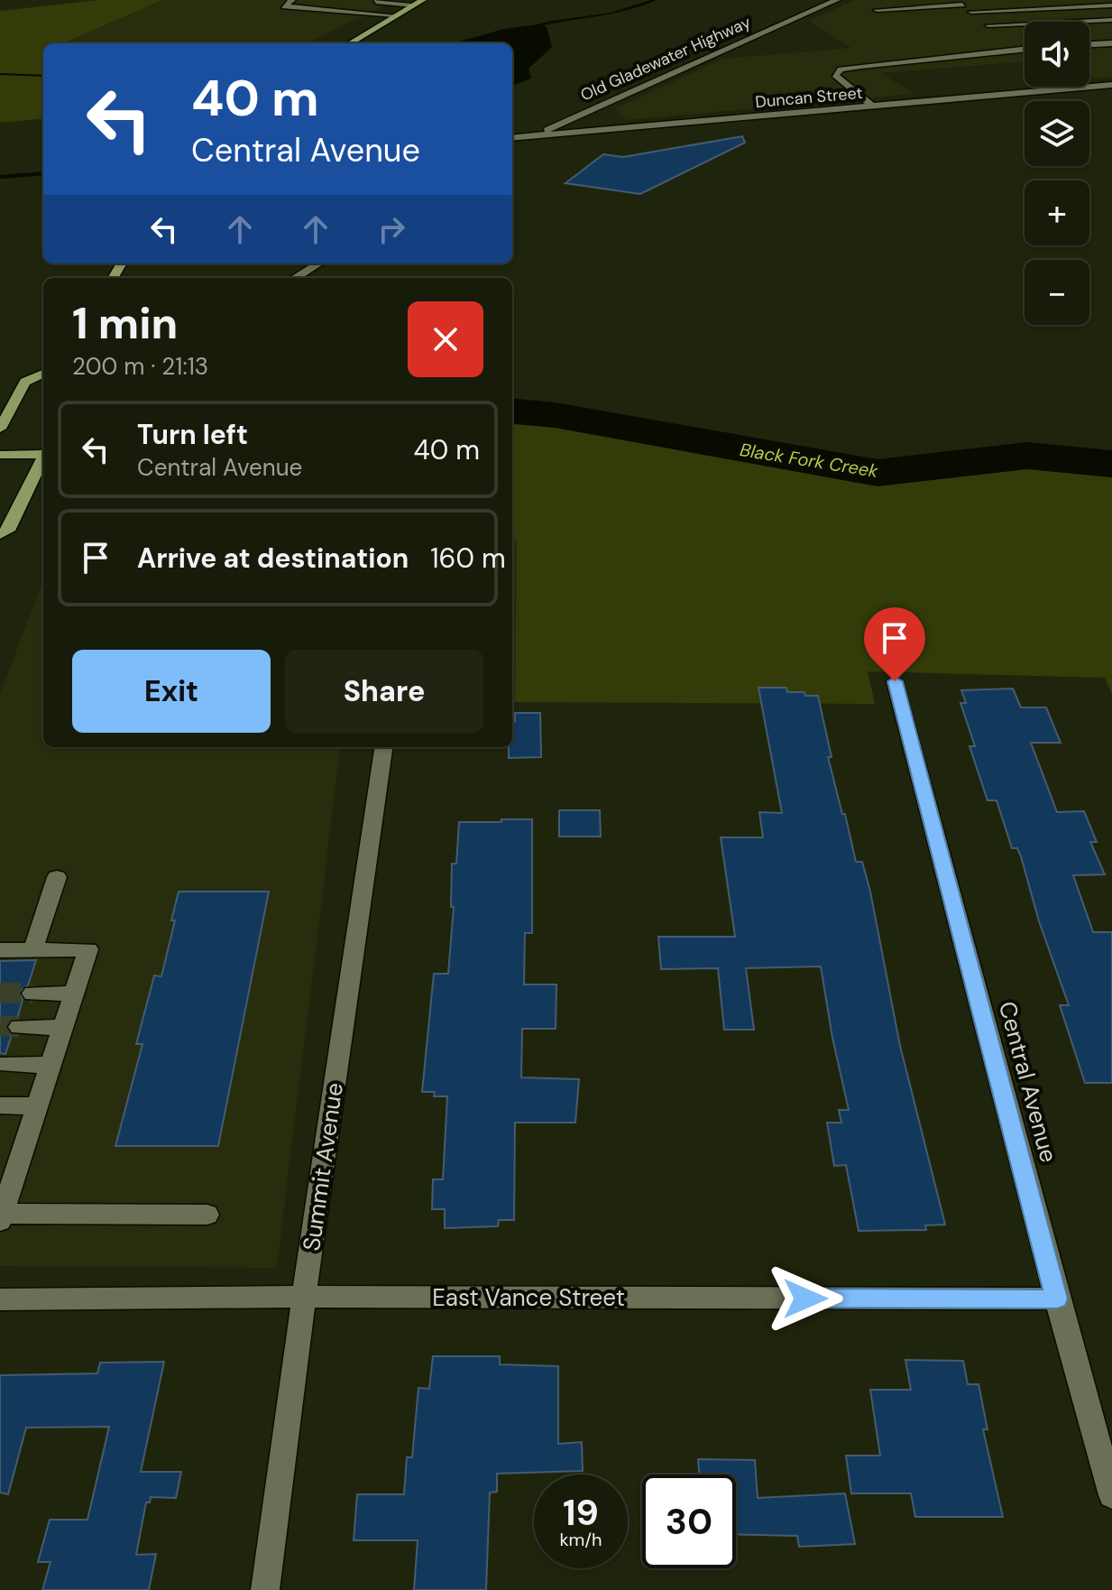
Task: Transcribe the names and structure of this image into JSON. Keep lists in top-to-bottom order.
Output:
{
  "streets": {
    "street": [
      "Old Gladewater Highway",
      "Duncan Street",
      "Central Avenue",
      "Summit Avenue",
      "East Vance Street"
    ]
  },
  "crossings": [
    ["Old Gladewater Highway", "Duncan Street"],
    ["Central Avenue", "East Vance Street"],
    ["Summit Avenue", "East Vance Street"]
  ],
  "water": ["Black Fork Creek"],
  "page": {
    "map_buttons": ["+", "−"],
    "turn": ["40 m", "Central Avenue"],
    "heading": ["1 min", "200 m · 21:13"],
    "list": [
      {
        "name": "Turn left",
        "note": "Central Avenue",
        "value": "40 m"
      },
      {
        "name": "Arrive at destination",
        "value": "160 m"
      }
    ],
    "buttons": ["Exit", "Share"],
    "speed": "19 km/h",
    "limit": "30"
  }
}
